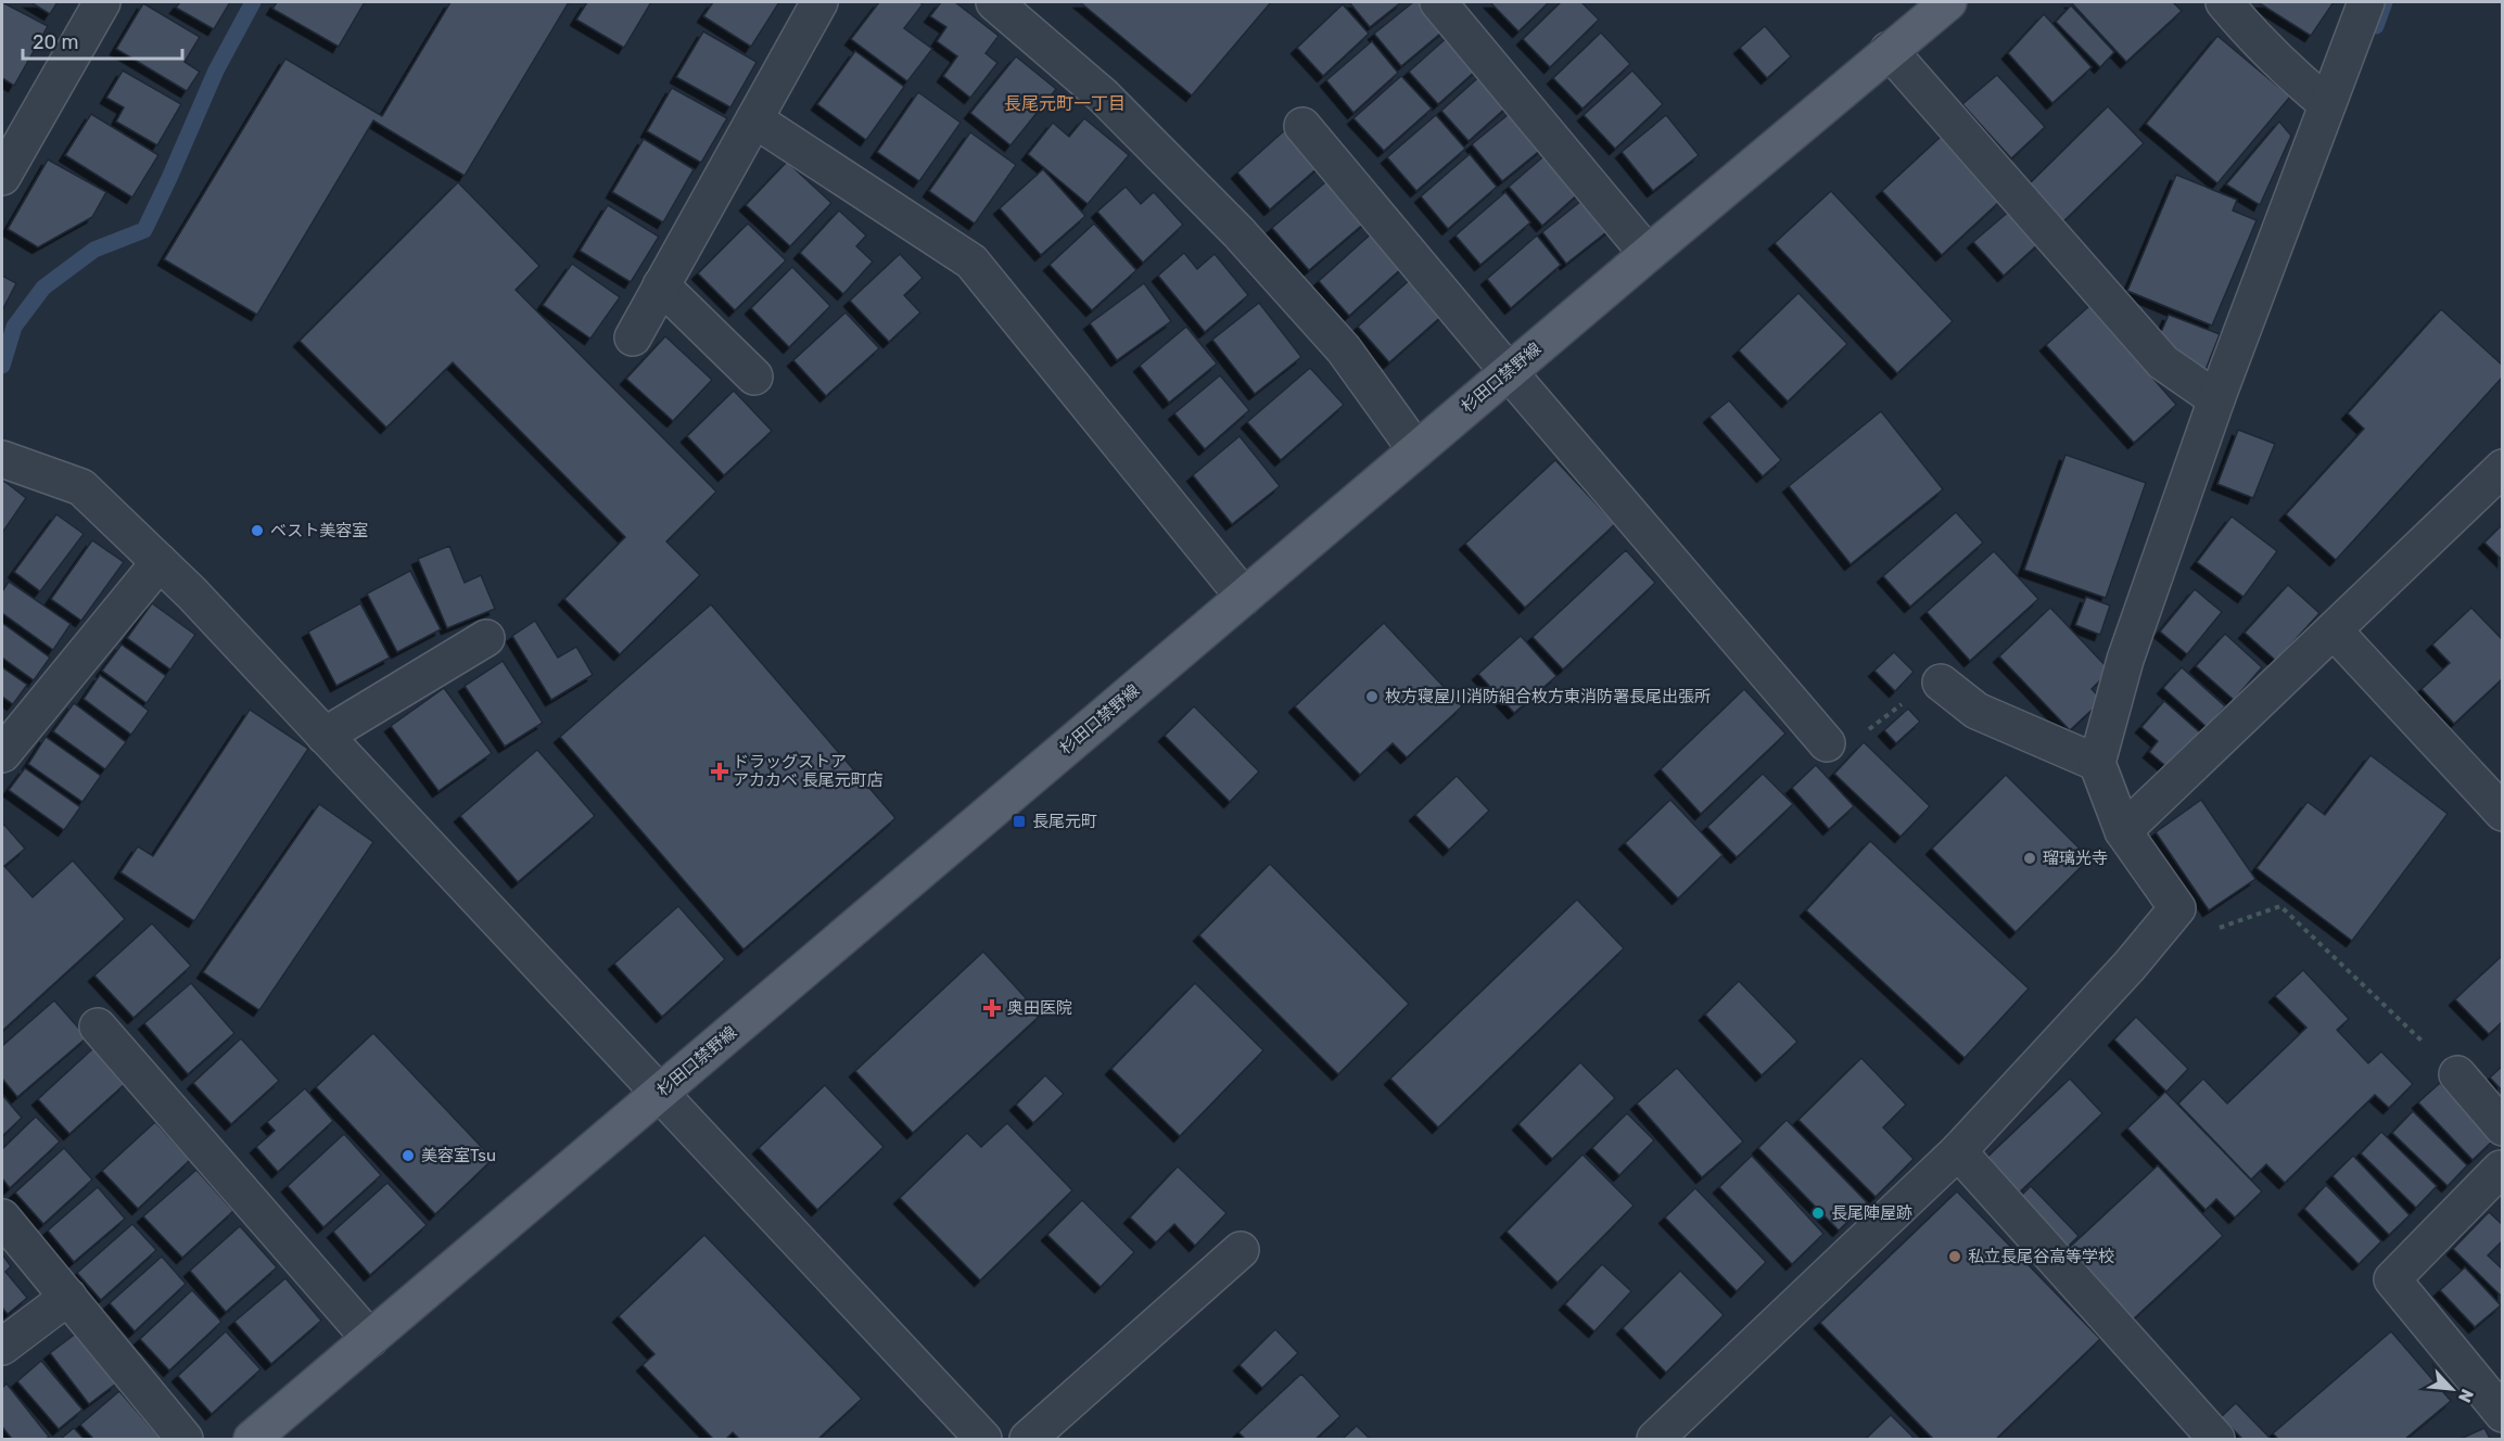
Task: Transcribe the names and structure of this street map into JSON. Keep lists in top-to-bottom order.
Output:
{
  "streets": {
    "main road": ["杉田口禁野線"]
  },
  "districts": ["長尾元町一丁目"],
  "places": {
    "other": [
      "ベスト美容室",
      "枚方寝屋川消防組合枚方東消防署長尾出張所",
      "瑠璃光寺",
      "美容室Tsu",
      "長尾陣屋跡",
      "私立長尾谷高等学校"
    ],
    "health": ["ドラッグストア アカカベ 長尾元町店", "奥田医院"],
    "transit": ["長尾元町"]
  },
  "scale_bar": "20 m",
  "north": "bottom right"
}
